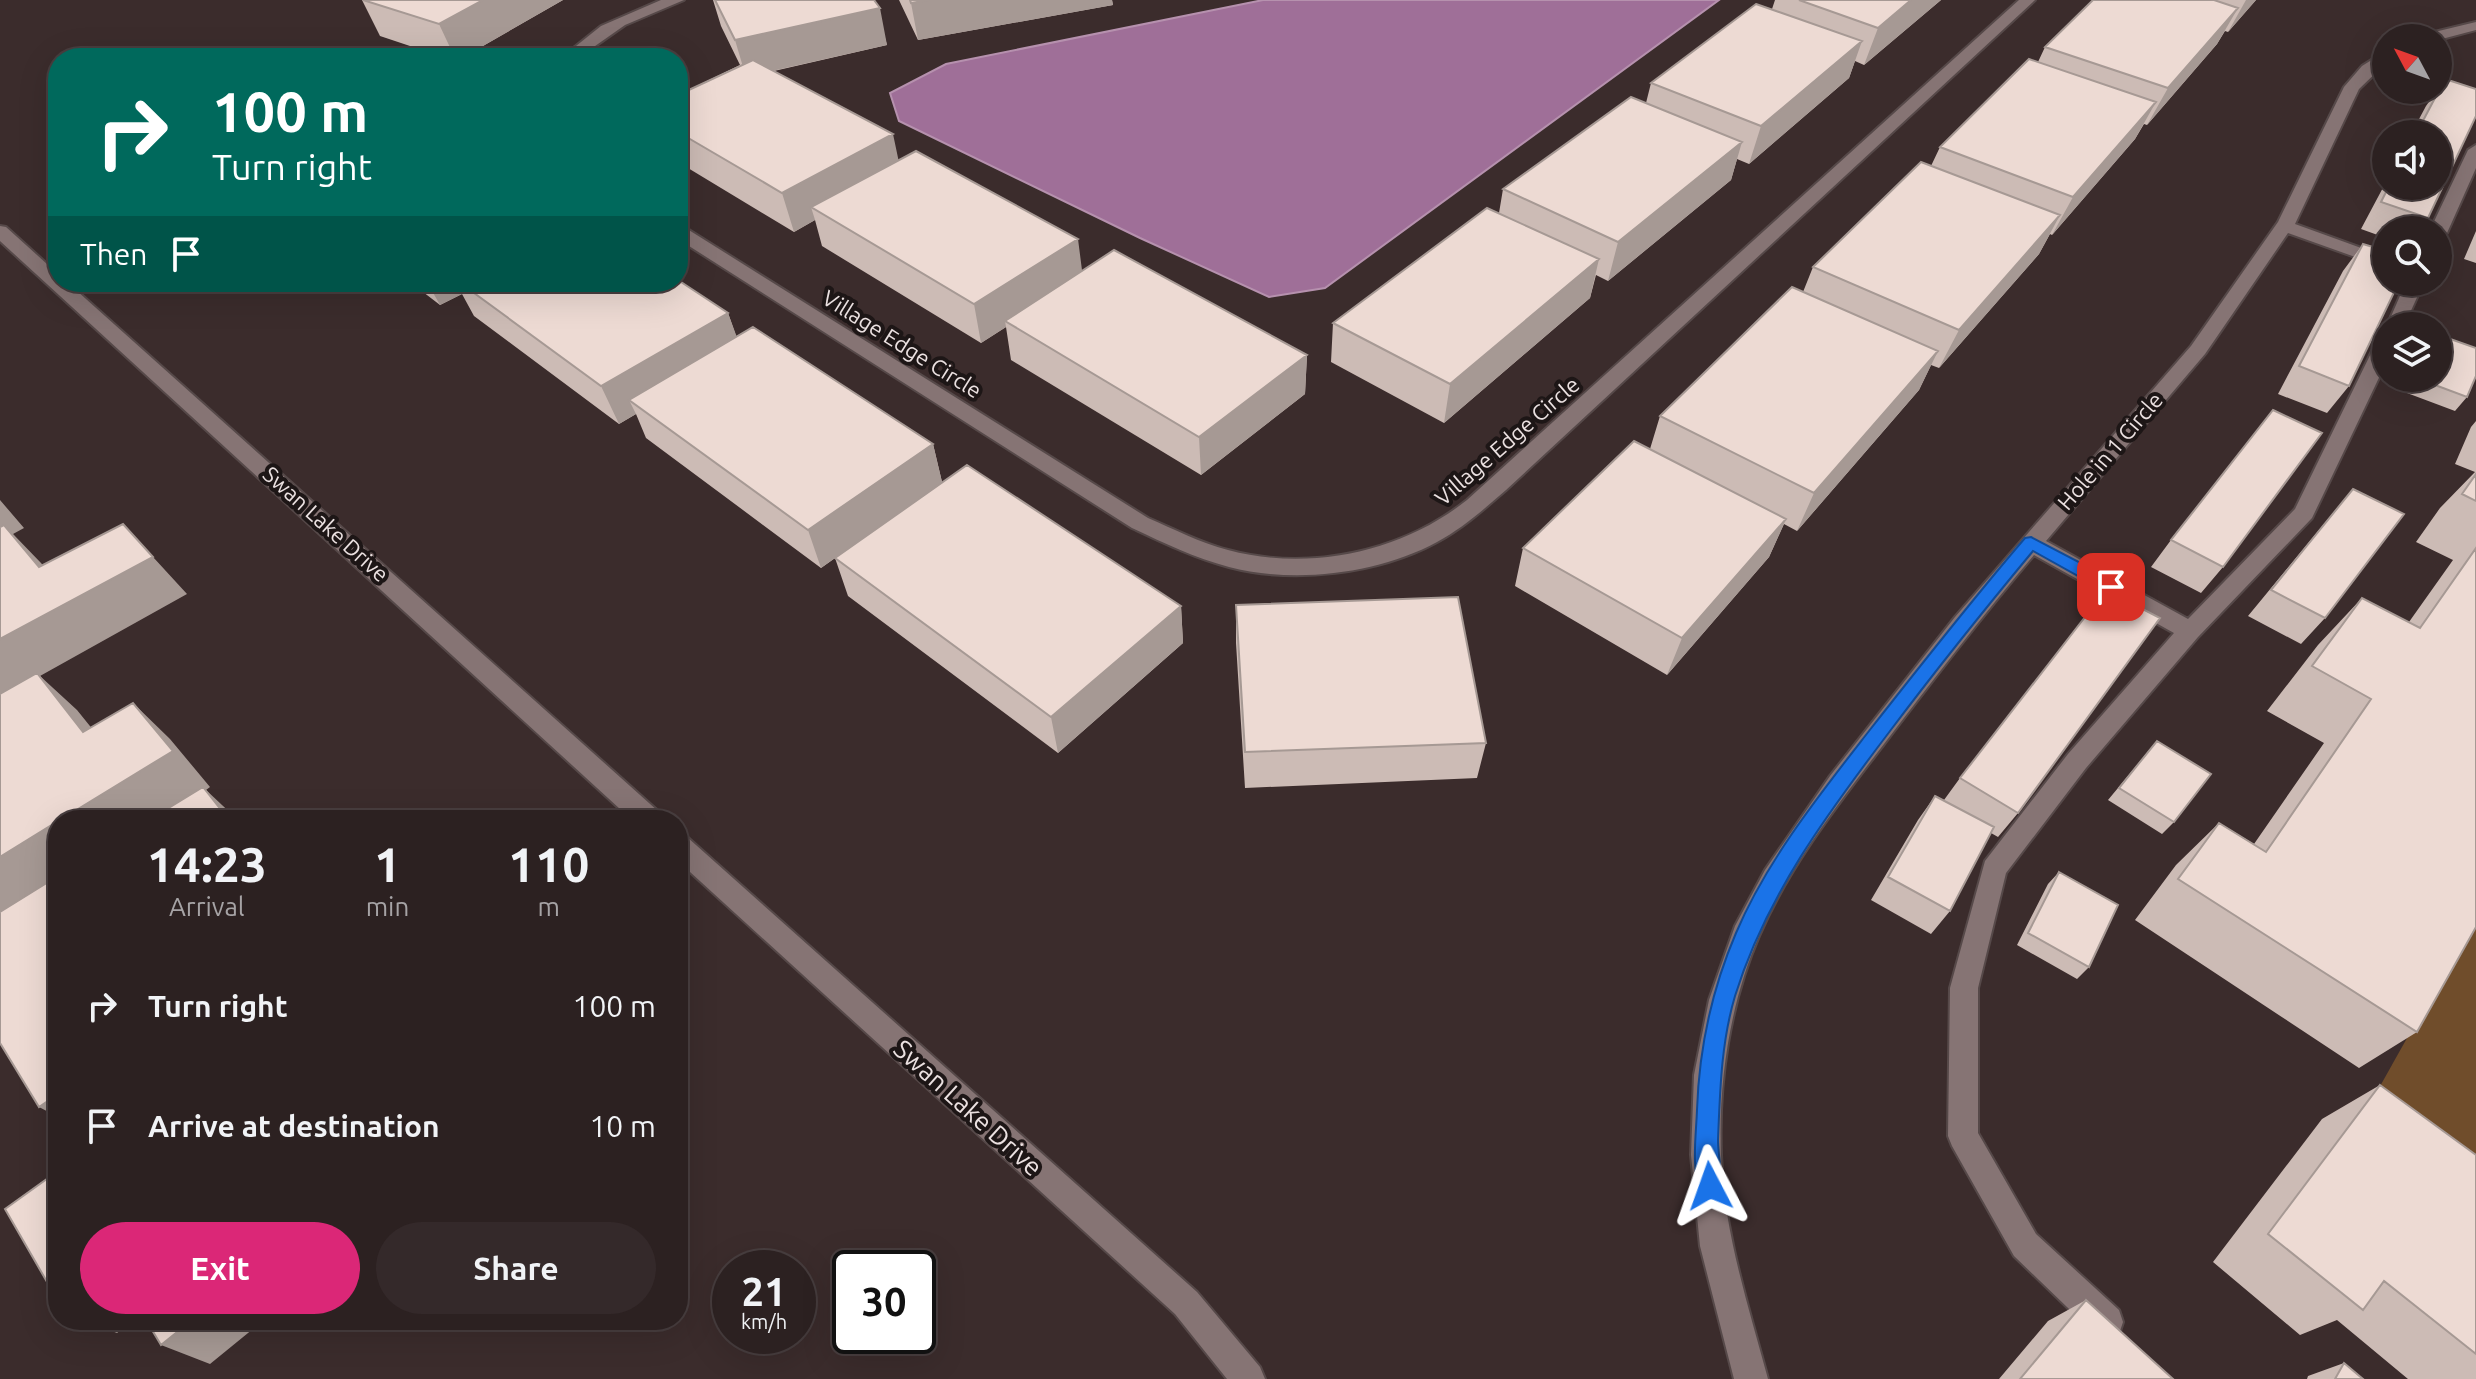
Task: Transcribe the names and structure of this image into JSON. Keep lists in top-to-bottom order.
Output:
{
  "streets": {
    "street": ["Village Edge Circle", "Hole in 1 Circle", "Swan Lake Drive"]
  },
  "north": "top left",
  "page": {
    "turn": ["100 m", "Turn right"],
    "then": "Then",
    "eta": [
      "14:23",
      "Arrival",
      "1",
      "min",
      "110",
      "m"
    ],
    "list": [
      {
        "name": "Turn right",
        "value": "100 m"
      },
      {
        "name": "Arrive at destination",
        "value": "10 m"
      }
    ],
    "buttons": ["Exit", "Share"],
    "speed": "21 km/h",
    "limit": "30"
  }
}
